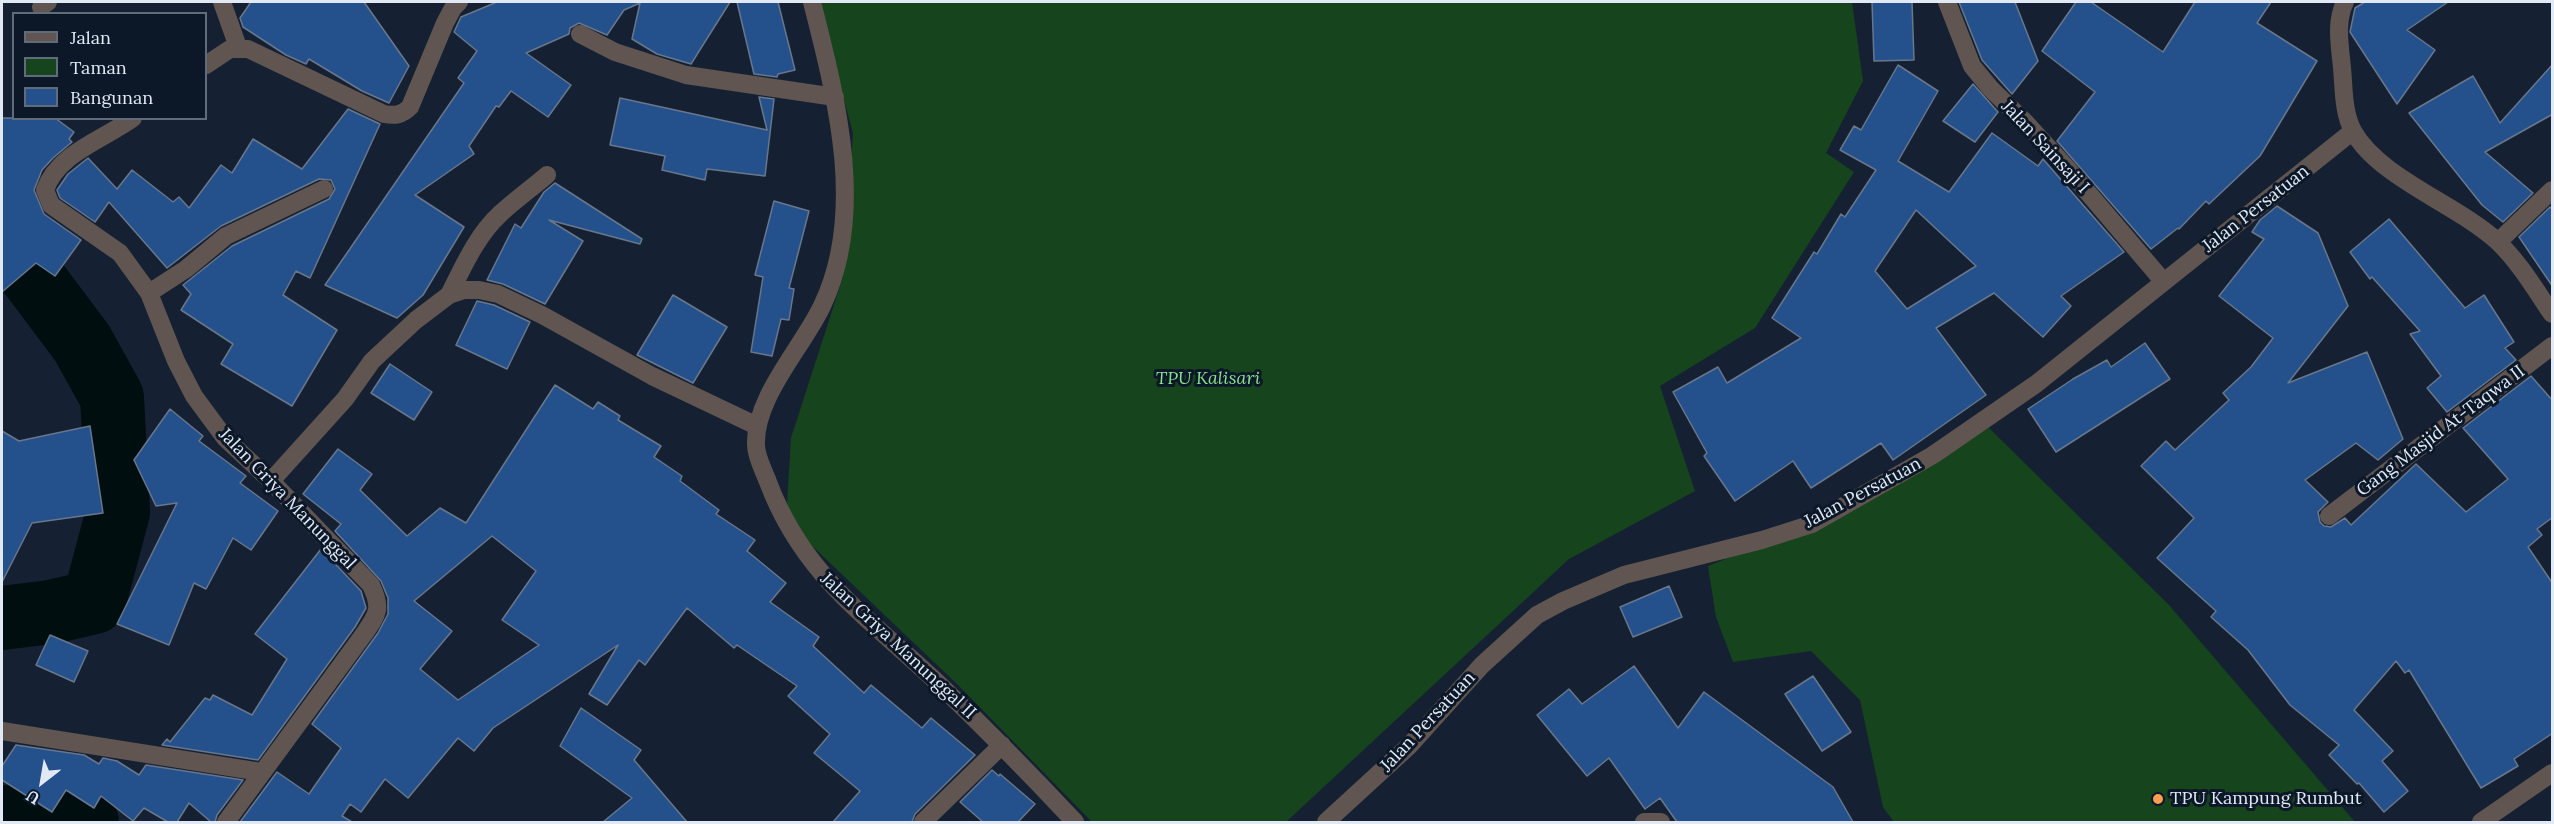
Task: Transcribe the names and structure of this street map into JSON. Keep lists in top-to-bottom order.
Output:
{
  "streets": {
    "street": [
      "Jalan Sainsaji I",
      "Jalan Persatuan",
      "Gang Masjid At-Taqwa II",
      "Jalan Griya Manunggal",
      "Jalan Griya Manunggal II"
    ]
  },
  "crossings": [
    ["Jalan Sainsaji I", "Jalan Persatuan"]
  ],
  "parks": ["TPU Kalisari"],
  "places": ["TPU Kampung Rumbut"],
  "legend": ["Jalan", "Taman", "Bangunan"],
  "north": "bottom left"
}
